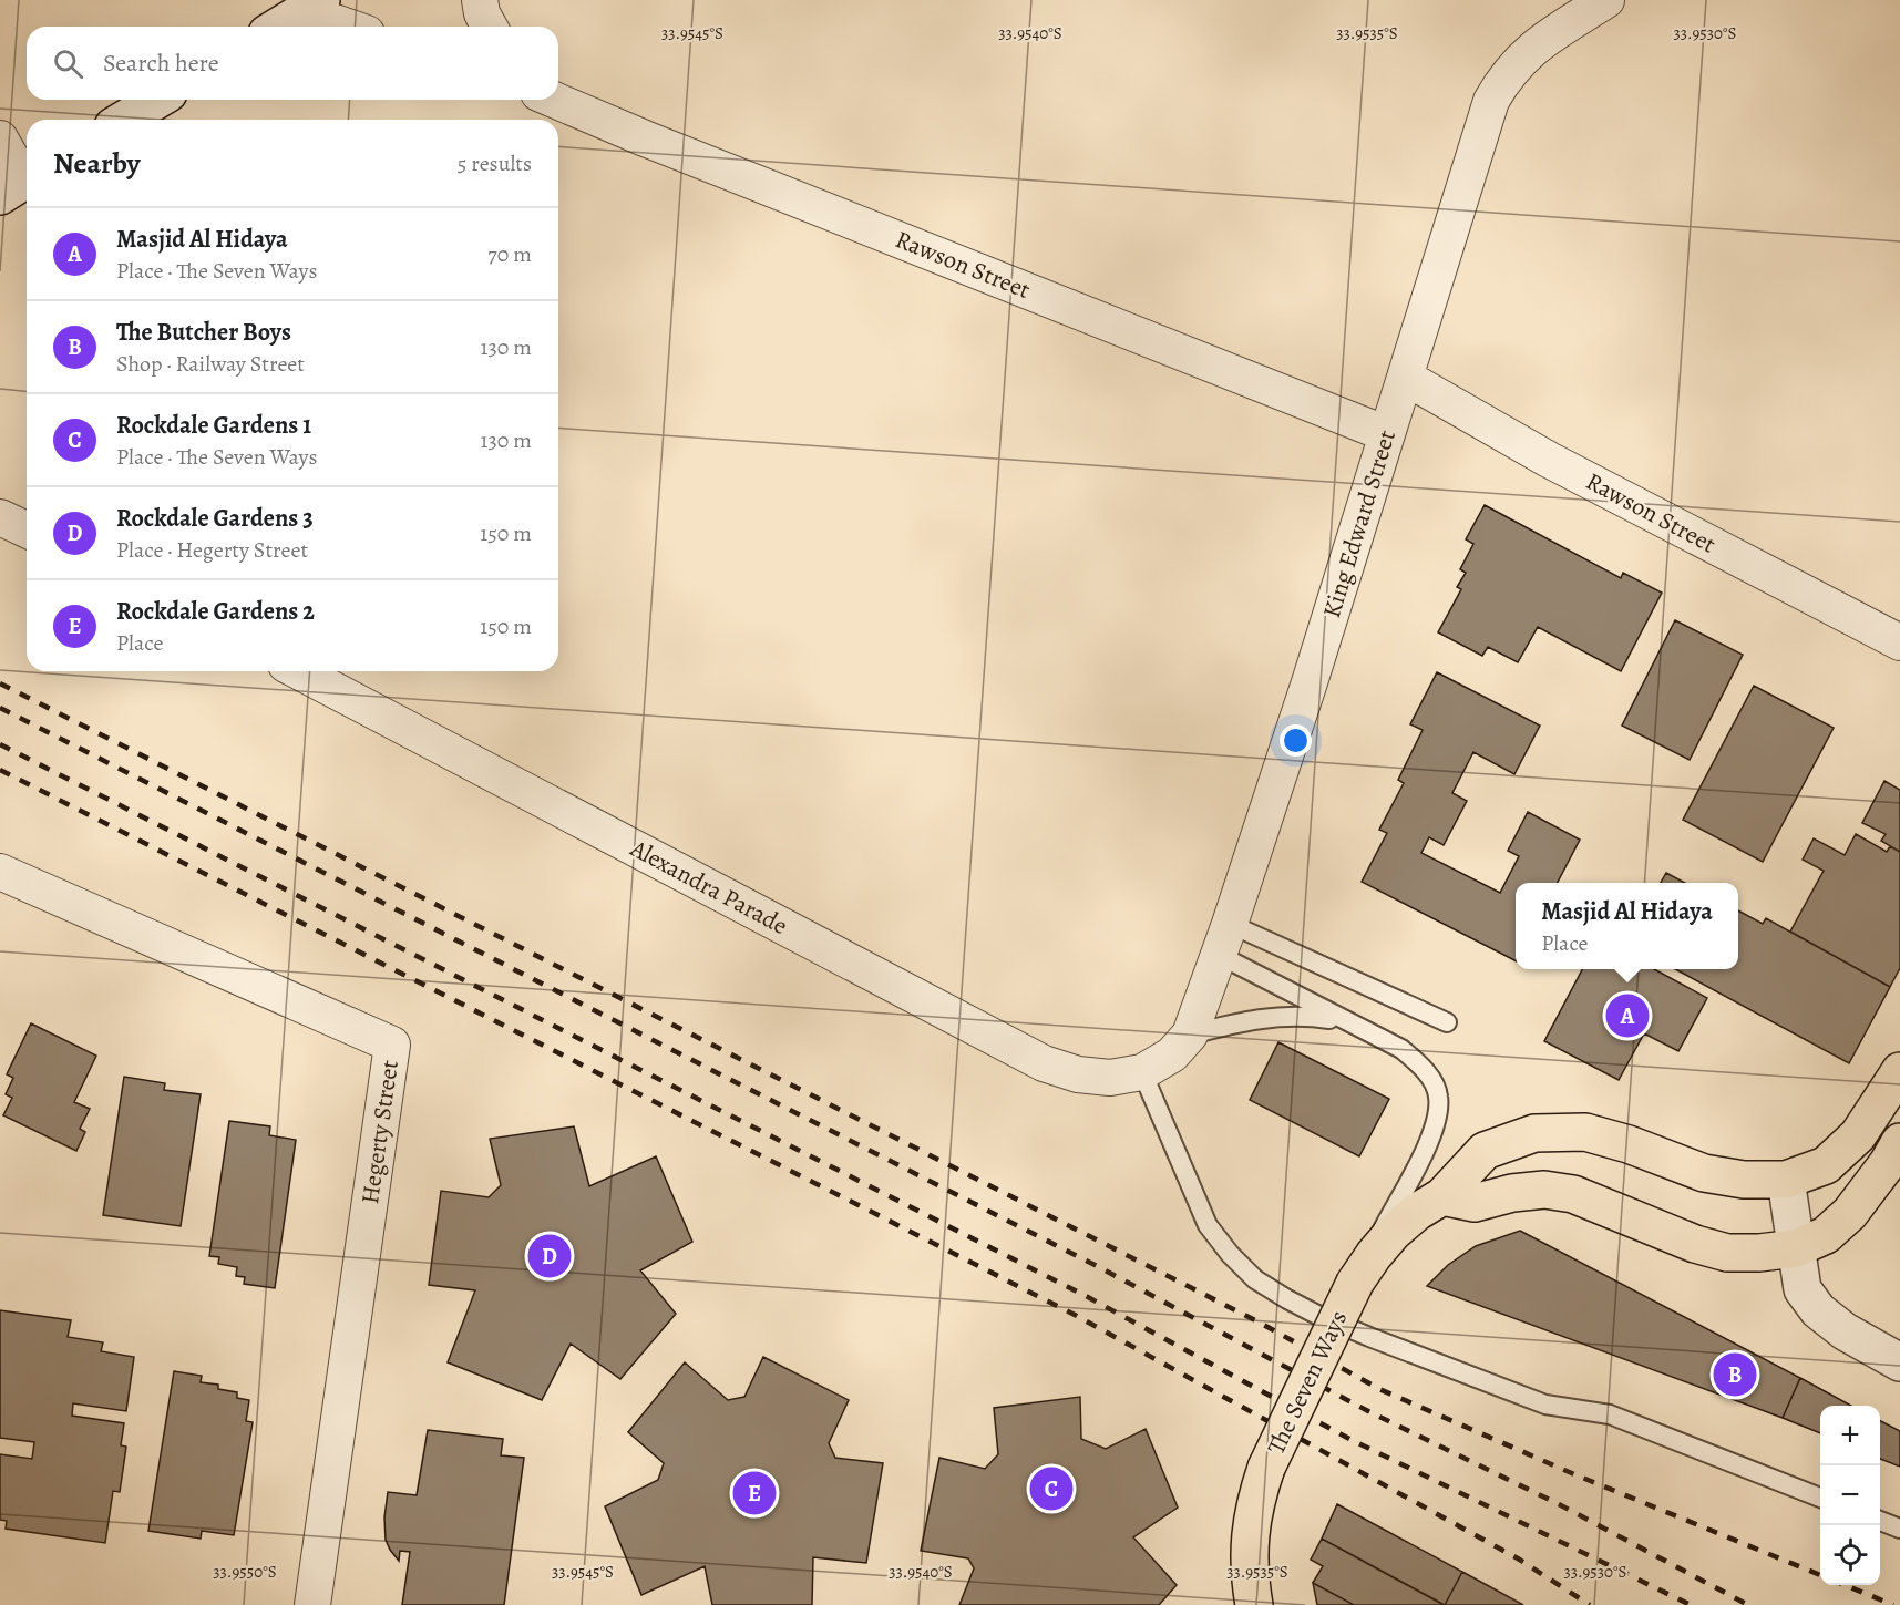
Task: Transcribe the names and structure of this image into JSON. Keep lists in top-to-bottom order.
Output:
{
  "streets": {
    "main road": ["The Seven Ways"],
    "street": [
      "Rawson Street",
      "King Edward Street",
      "Alexandra Parade",
      "Hegerty Street"
    ]
  },
  "crossings": [
    ["Rawson Street", "King Edward Street"],
    ["King Edward Street", "Alexandra Parade"]
  ],
  "page": {
    "search": "Search here",
    "heading": ["Nearby", "5 results"],
    "list": [
      {
        "mark": "A",
        "name": "Masjid Al Hidaya",
        "note": "Place · The Seven Ways",
        "value": "70 m"
      },
      {
        "mark": "B",
        "name": "The Butcher Boys",
        "note": "Shop · Railway Street",
        "value": "130 m"
      },
      {
        "mark": "C",
        "name": "Rockdale Gardens 1",
        "note": "Place · The Seven Ways",
        "value": "130 m"
      },
      {
        "mark": "D",
        "name": "Rockdale Gardens 3",
        "note": "Place · Hegerty Street",
        "value": "150 m"
      },
      {
        "mark": "E",
        "name": "Rockdale Gardens 2",
        "note": "Place",
        "value": "150 m"
      }
    ],
    "popup": ["Masjid Al Hidaya", "Place"],
    "pins": [
      "A",
      "D",
      "B",
      "C",
      "E"
    ],
    "map_buttons": ["+", "−"]
  },
  "coordinates": [
    "33.9545°S",
    "33.9540°S",
    "33.9535°S",
    "33.9530°S",
    "33.9550°S"
  ]
}
